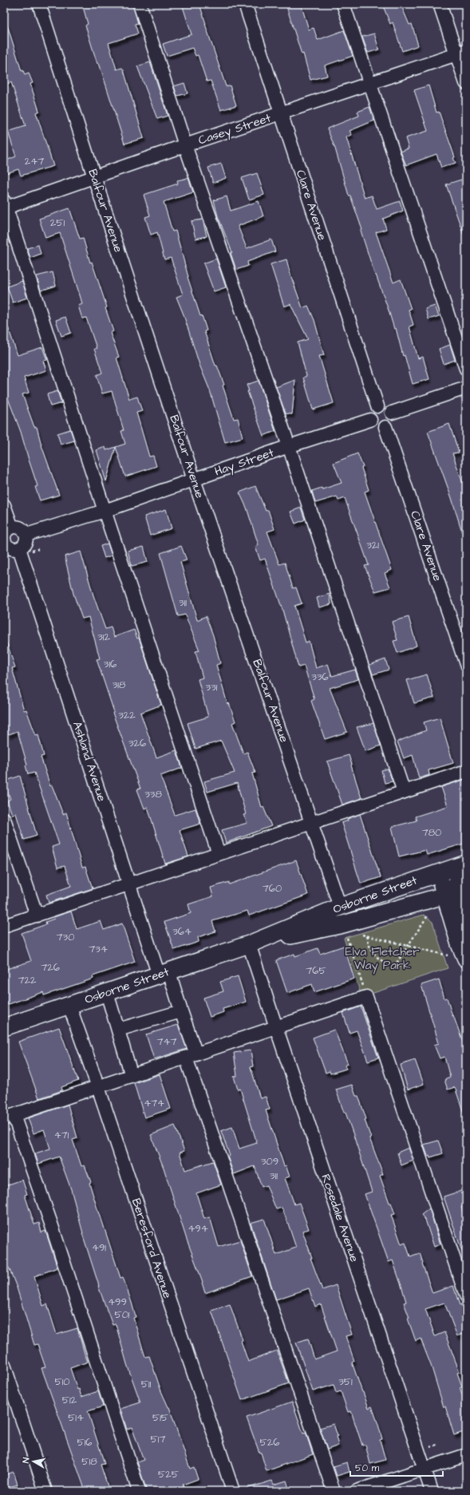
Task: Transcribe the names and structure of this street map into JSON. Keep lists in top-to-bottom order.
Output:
{
  "streets": {
    "main road": ["Osborne Street"],
    "street": [
      "Casey Street",
      "Clare Avenue",
      "Balfour Avenue",
      "Hay Street",
      "Ashland Avenue",
      "Rosedale Avenue",
      "Beresford Avenue"
    ]
  },
  "crossings": [
    ["Casey Street", "Clare Avenue"],
    ["Casey Street", "Balfour Avenue"],
    ["Clare Avenue", "Hay Street"],
    ["Balfour Avenue", "Hay Street"],
    ["Balfour Avenue", "Osborne Street"],
    ["Hay Street", "Ashland Avenue"],
    ["Ashland Avenue", "Osborne Street"],
    ["Osborne Street", "Rosedale Avenue"],
    ["Osborne Street", "Beresford Avenue"]
  ],
  "parks": ["Elva Fletcher Way Park"],
  "house_numbers": [
    "247",
    "251",
    "321",
    "311",
    "312",
    "316",
    "336",
    "318",
    "331",
    "322",
    "326",
    "338",
    "780",
    "760",
    "364",
    "730",
    "734",
    "726",
    "765",
    "722",
    "747",
    "474",
    "471",
    "309",
    "311",
    "494",
    "491",
    "499",
    "501",
    "510",
    "351",
    "511",
    "512",
    "514",
    "515",
    "517",
    "516",
    "526",
    "518",
    "525"
  ],
  "scale_bar": "50 m",
  "north": "left"
}
